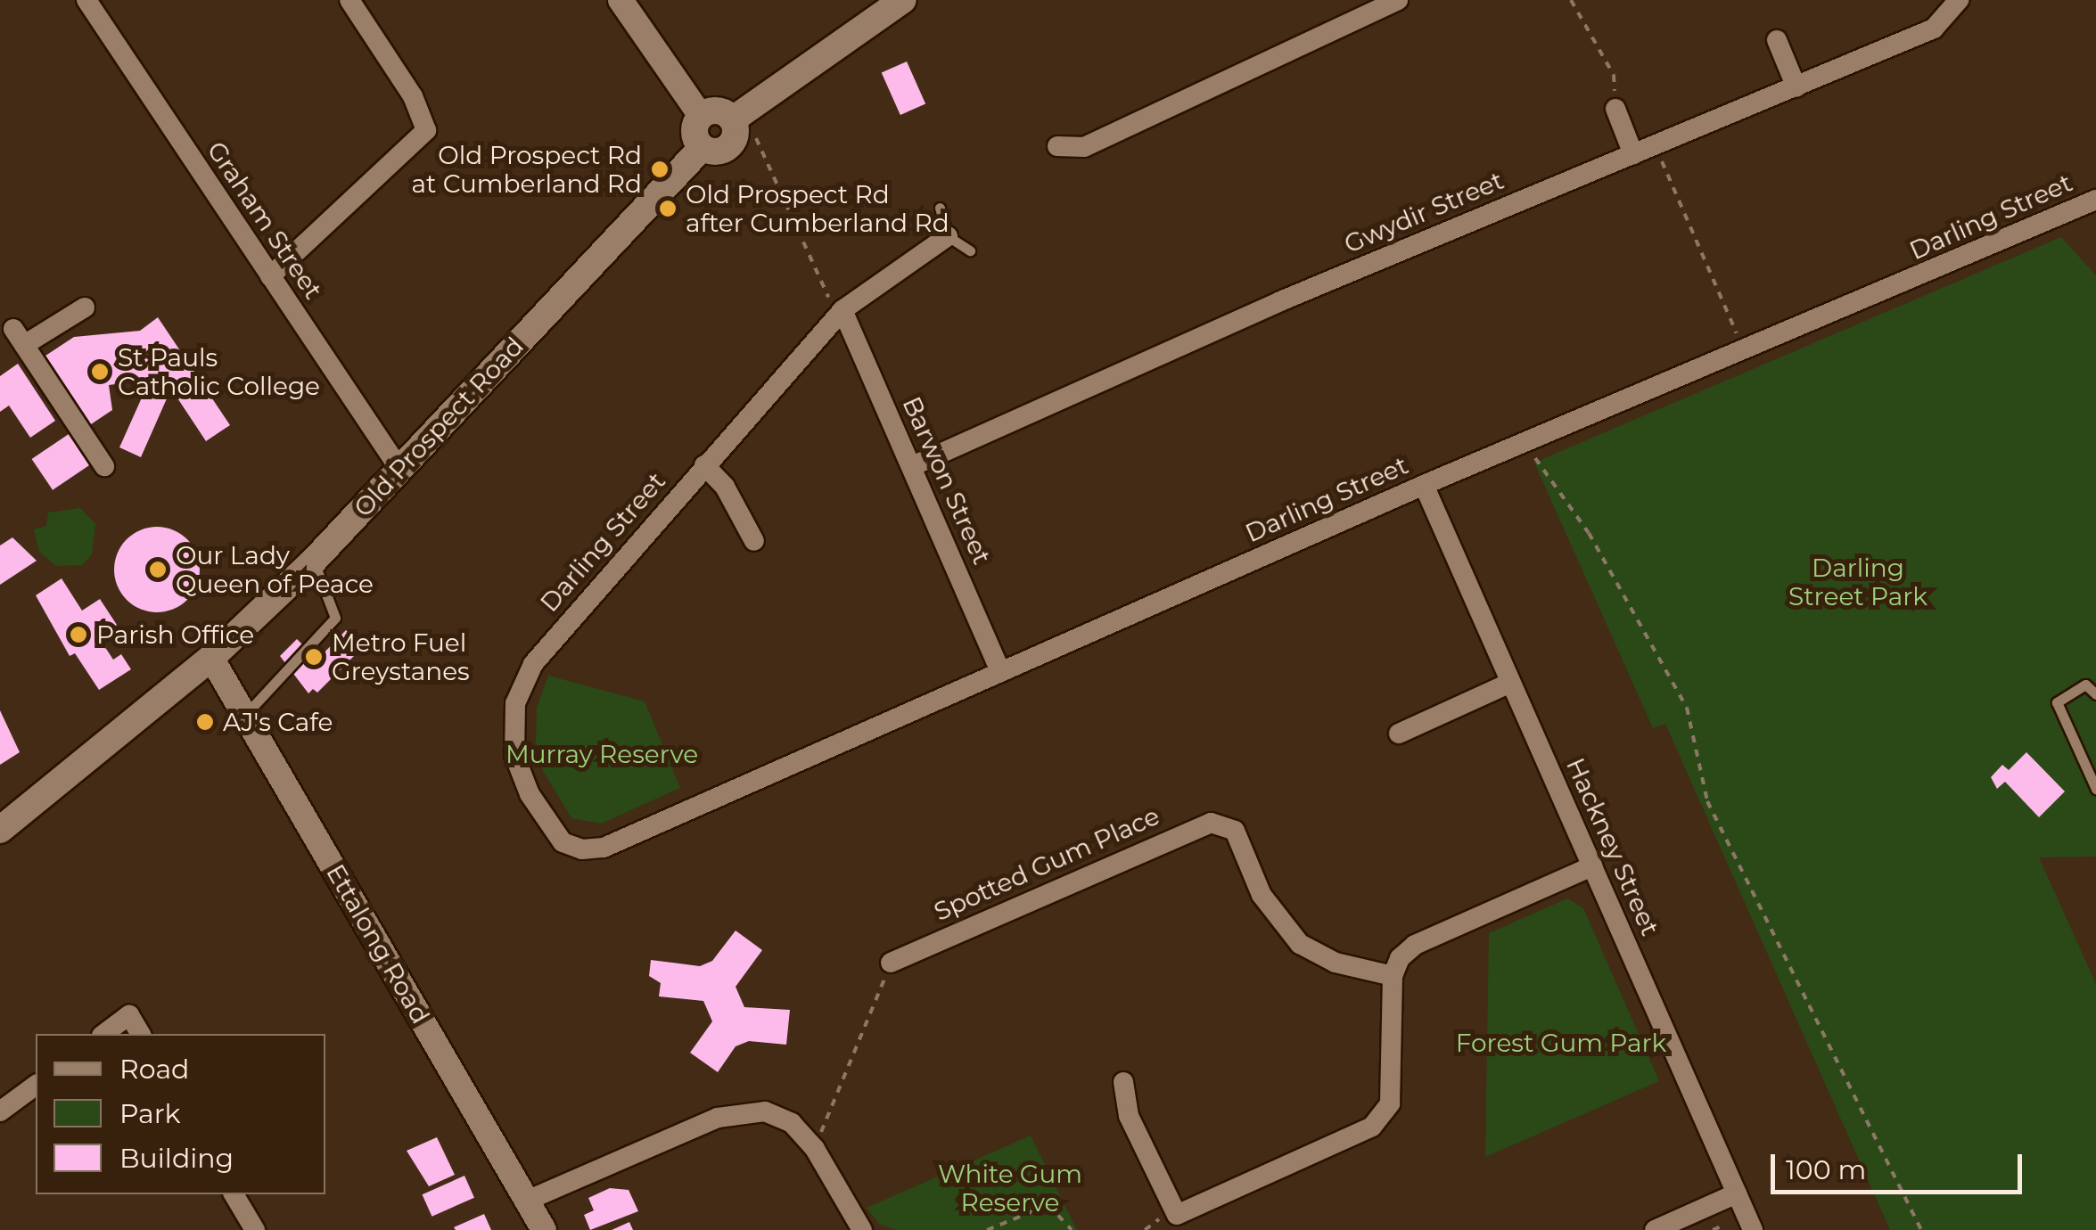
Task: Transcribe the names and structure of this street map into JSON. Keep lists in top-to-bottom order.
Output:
{
  "streets": {
    "main road": ["Old Prospect Road"],
    "street": [
      "Gwydir Street",
      "Darling Street",
      "Graham Street",
      "Barwon Street",
      "Hackney Street",
      "Spotted Gum Place",
      "Ettalong Road"
    ]
  },
  "crossings": [
    ["Gwydir Street", "Barwon Street"],
    ["Darling Street", "Barwon Street"],
    ["Darling Street", "Hackney Street"],
    ["Graham Street", "Old Prospect Road"],
    ["Old Prospect Road", "Ettalong Road"]
  ],
  "parks": [
    "Darling Street Park",
    "Murray Reserve",
    "Forest Gum Park",
    "White Gum Reserve"
  ],
  "places": [
    "Old Prospect Rd at Cumberland Rd",
    "Old Prospect Rd after Cumberland Rd",
    "St Pauls Catholic College",
    "Our Lady Queen of Peace",
    "Parish Office",
    "Metro Fuel Greystanes",
    "AJ's Cafe"
  ],
  "legend": ["Road", "Park", "Building"],
  "scale_bar": "100 m"
}
